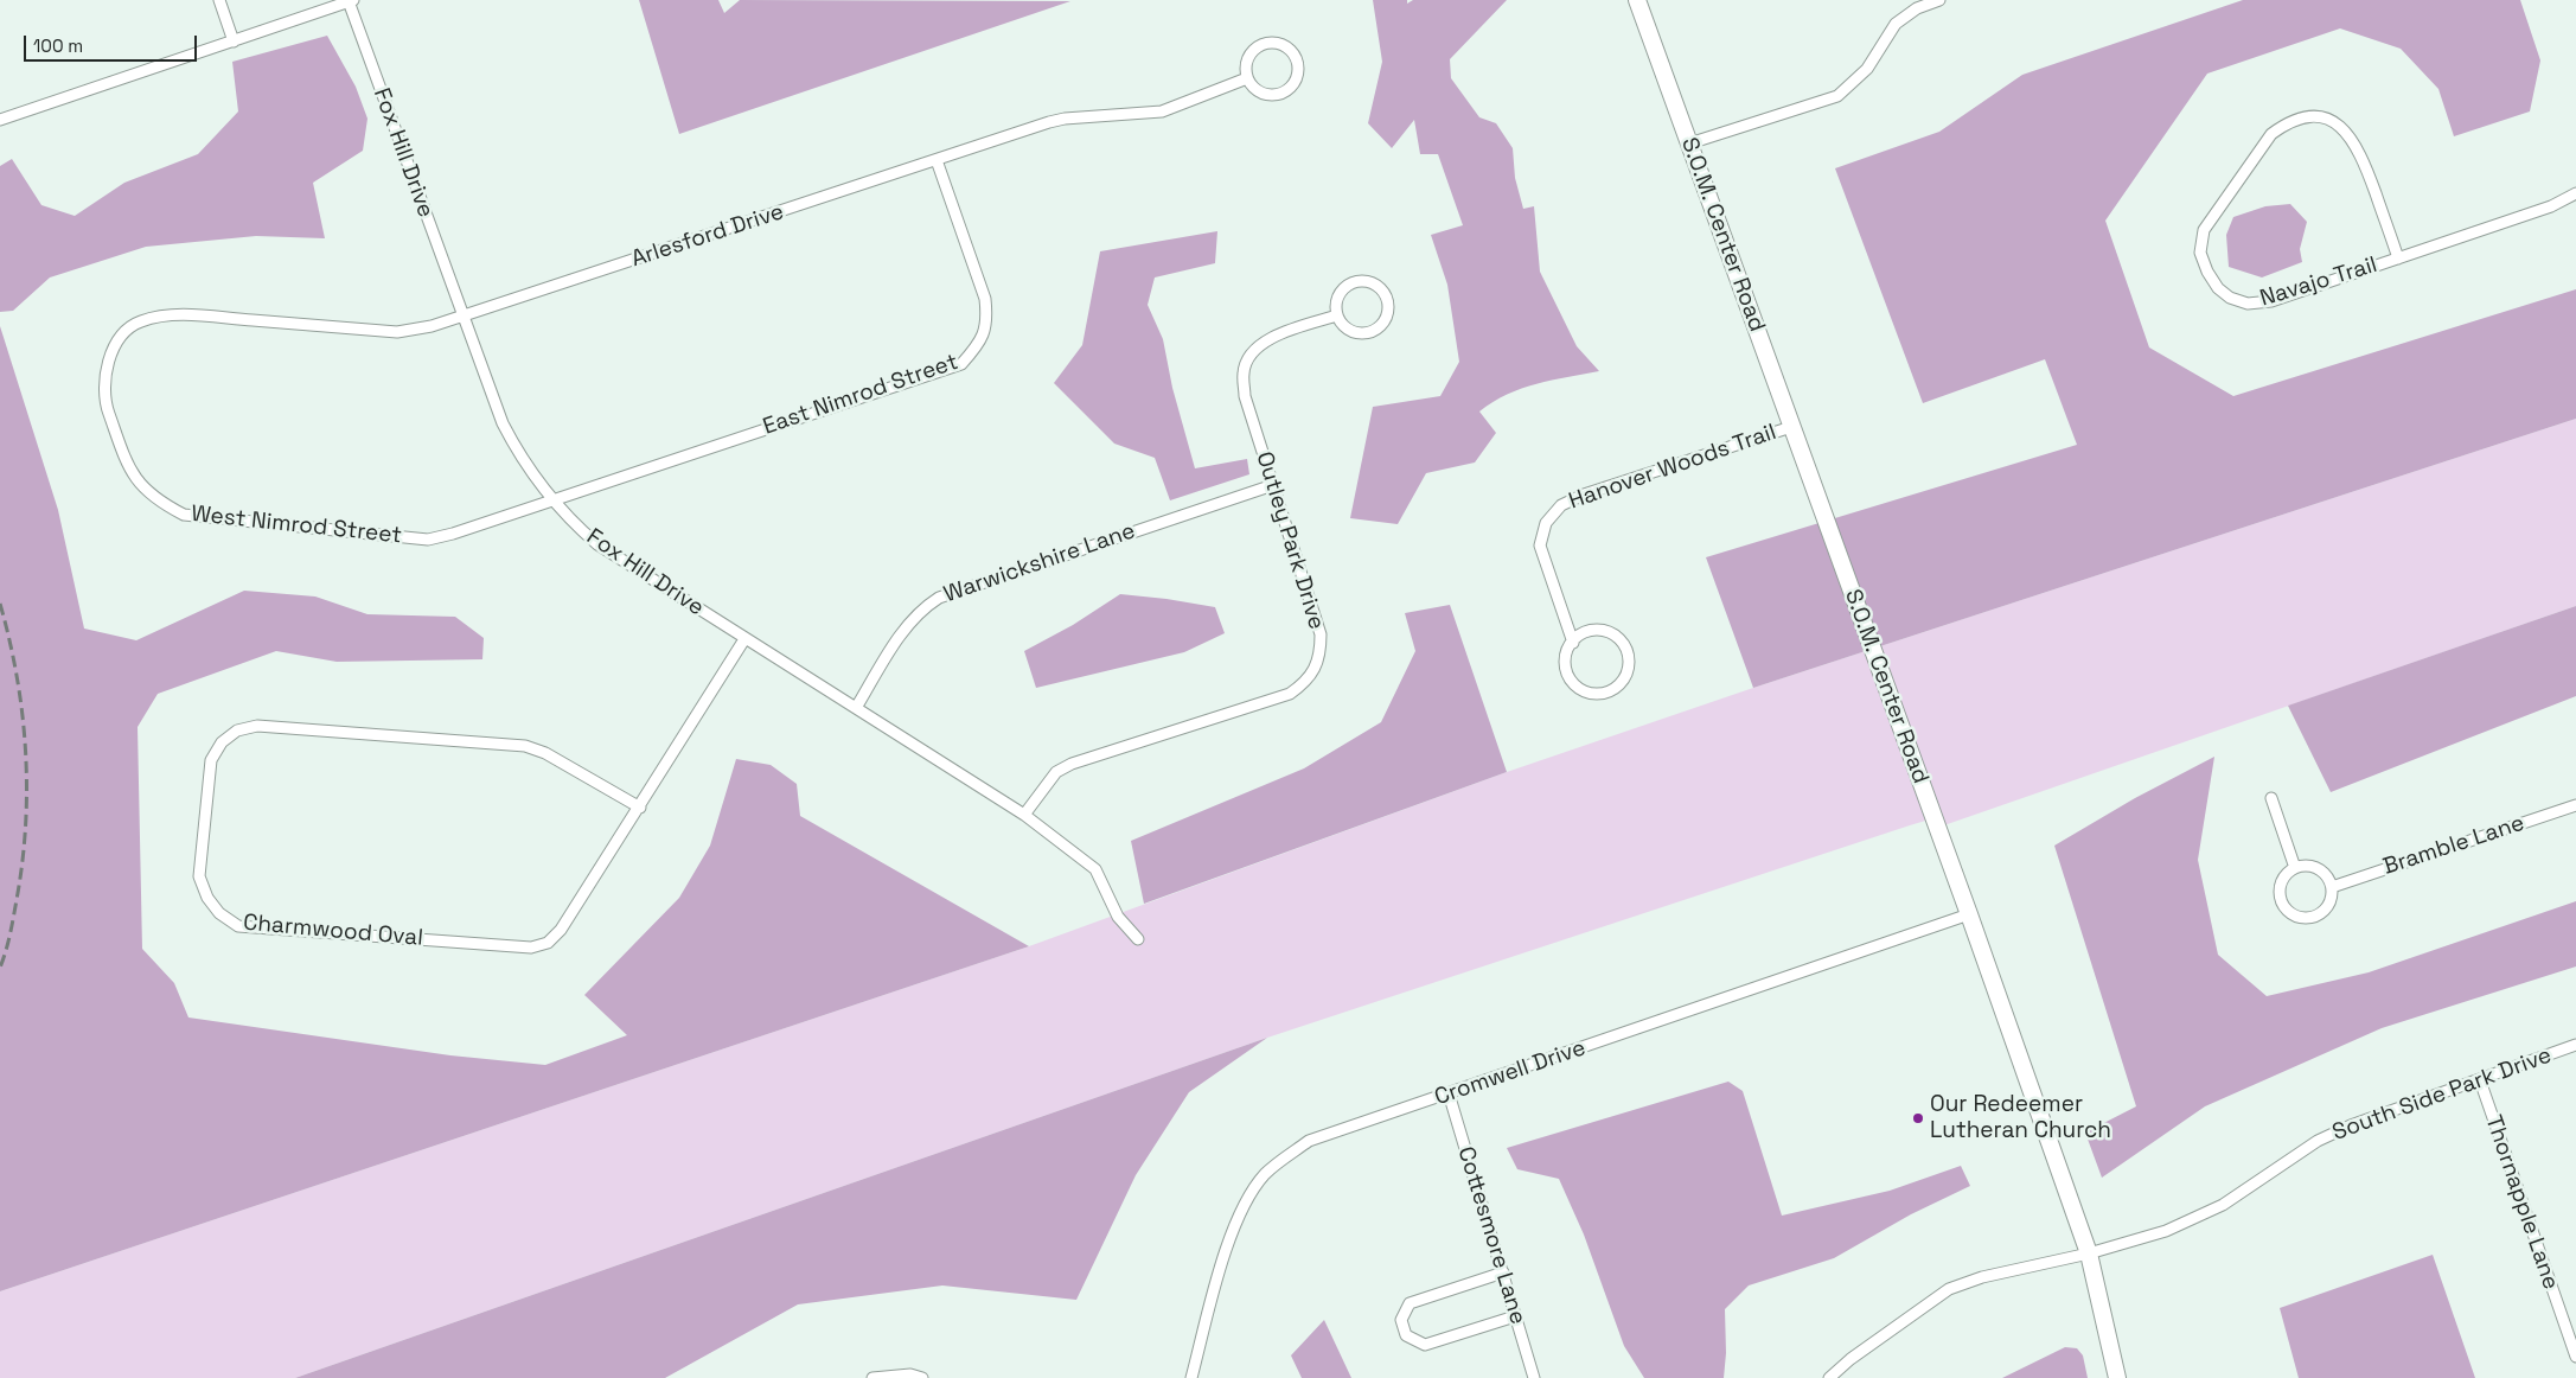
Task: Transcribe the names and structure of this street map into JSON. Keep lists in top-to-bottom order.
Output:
{
  "streets": {
    "main road": ["S.O.M. Center Road"],
    "street": [
      "Fox Hill Drive",
      "Arlesford Drive",
      "Navajo Trail",
      "East Nimrod Street",
      "Hanover Woods Trail",
      "West Nimrod Street",
      "Outley Park Drive",
      "Warwickshire Lane",
      "Bramble Lane",
      "Charmwood Oval",
      "Cromwell Drive",
      "South Side Park Drive",
      "Thornapple Lane",
      "Cottesmore Lane"
    ]
  },
  "crossings": [
    ["Fox Hill Drive", "Arlesford Drive"],
    ["Fox Hill Drive", "East Nimrod Street"],
    ["Fox Hill Drive", "West Nimrod Street"],
    ["Fox Hill Drive", "Outley Park Drive"],
    ["Fox Hill Drive", "Warwickshire Lane"],
    ["Fox Hill Drive", "Charmwood Oval"],
    ["S.O.M. Center Road", "Hanover Woods Trail"],
    ["S.O.M. Center Road", "Cromwell Drive"],
    ["S.O.M. Center Road", "South Side Park Drive"],
    ["Arlesford Drive", "East Nimrod Street"],
    ["Arlesford Drive", "West Nimrod Street"],
    ["East Nimrod Street", "West Nimrod Street"],
    ["Outley Park Drive", "Warwickshire Lane"],
    ["Cromwell Drive", "Cottesmore Lane"],
    ["South Side Park Drive", "Thornapple Lane"]
  ],
  "places": ["Our Redeemer Lutheran Church"],
  "scale_bar": "100 m"
}
